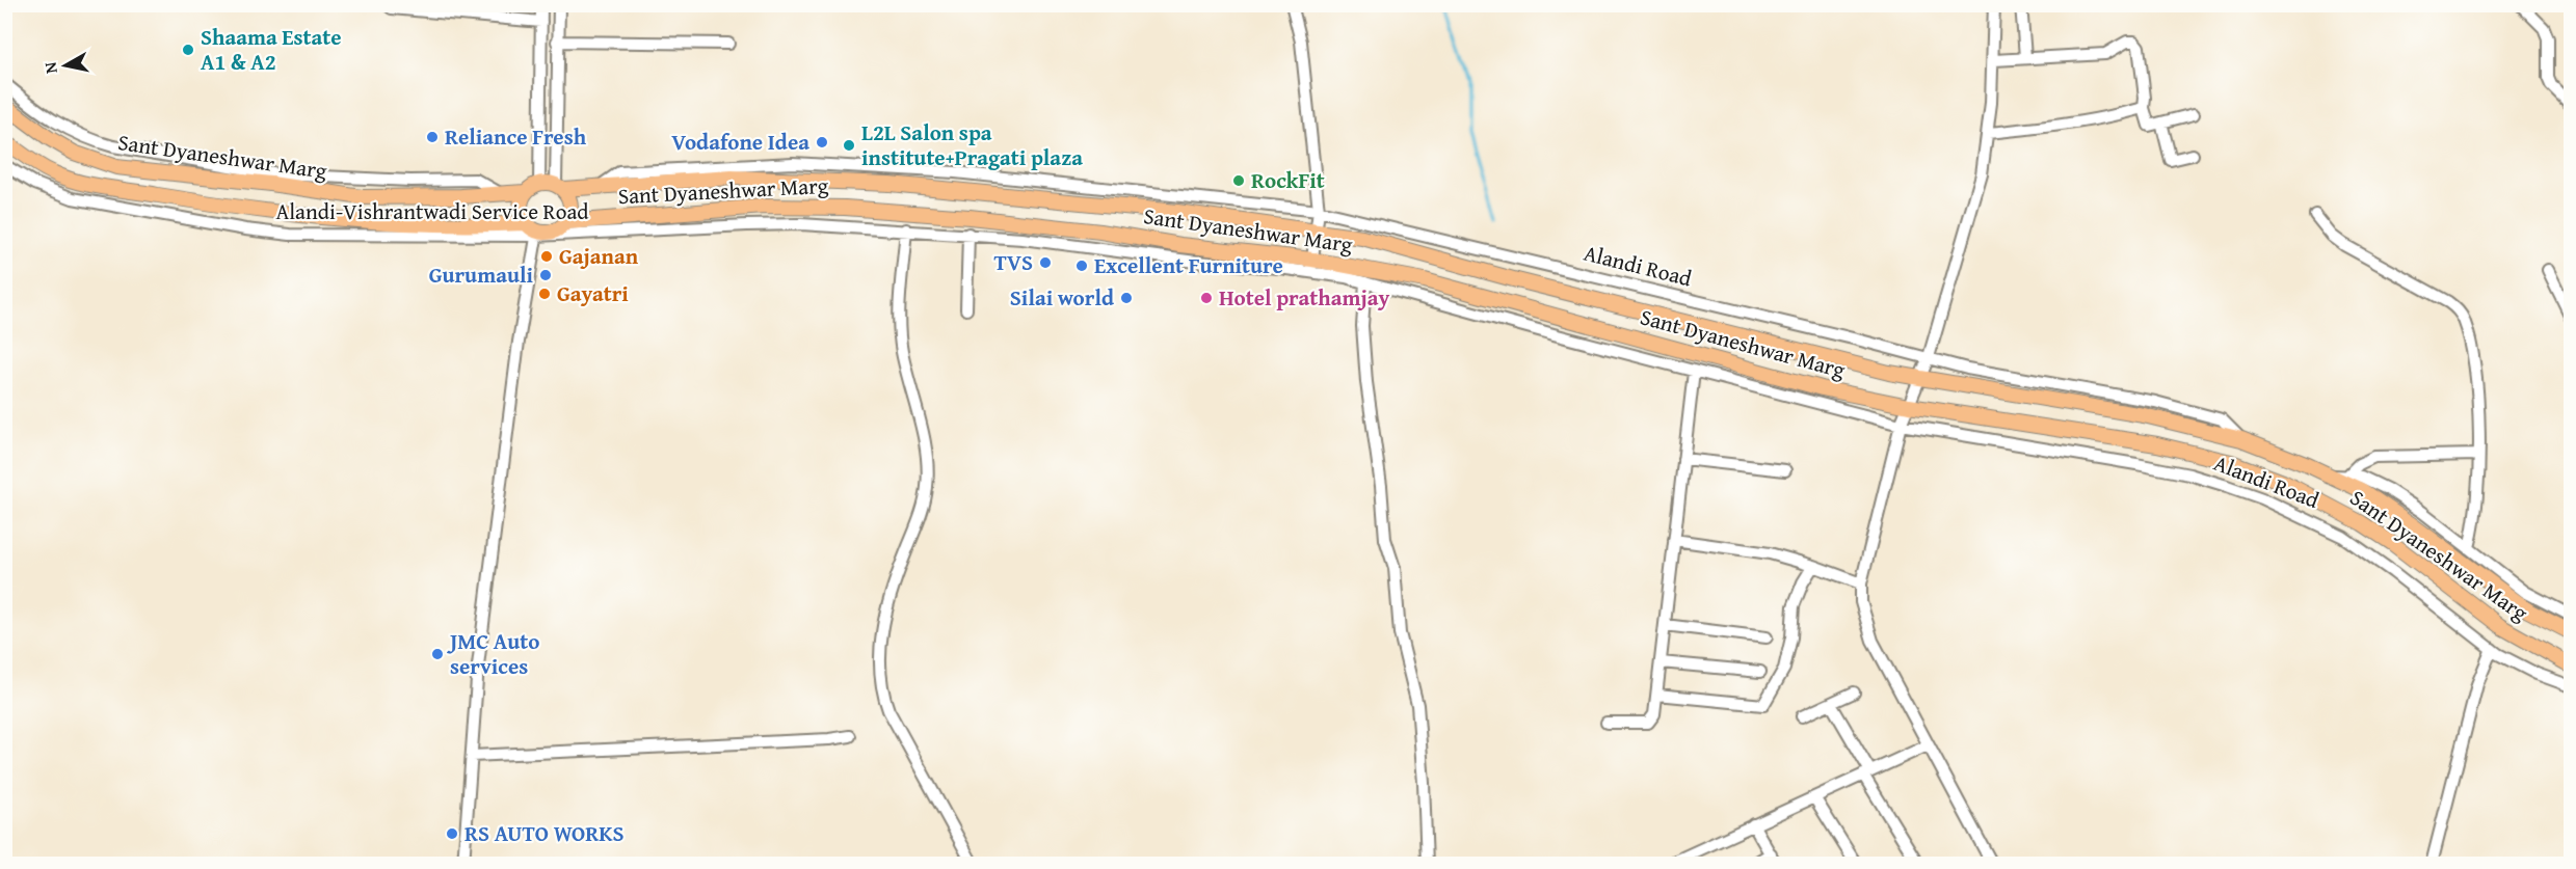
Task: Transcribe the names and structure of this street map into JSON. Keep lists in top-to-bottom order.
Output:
{
  "streets": {
    "main road": ["Sant Dyaneshwar Marg"],
    "street": ["Alandi-Vishrantwadi Service Road", "Alandi Road"]
  },
  "crossings": [
    ["Sant Dyaneshwar Marg", "Alandi-Vishrantwadi Service Road"],
    ["Sant Dyaneshwar Marg", "Alandi Road"],
    ["Alandi-Vishrantwadi Service Road", "Alandi Road"]
  ],
  "places": [
    "Shaama Estate A1 & A2",
    "Reliance Fresh",
    "Vodafone Idea",
    "L2L Salon spa institute+Pragati plaza",
    "RockFit",
    "Gajanan",
    "TVS",
    "Excellent Furniture",
    "Gurumauli",
    "Gayatri",
    "Silai world",
    "Hotel prathamjay",
    "JMC Auto services",
    "RS AUTO WORKS"
  ],
  "north": "left"
}
